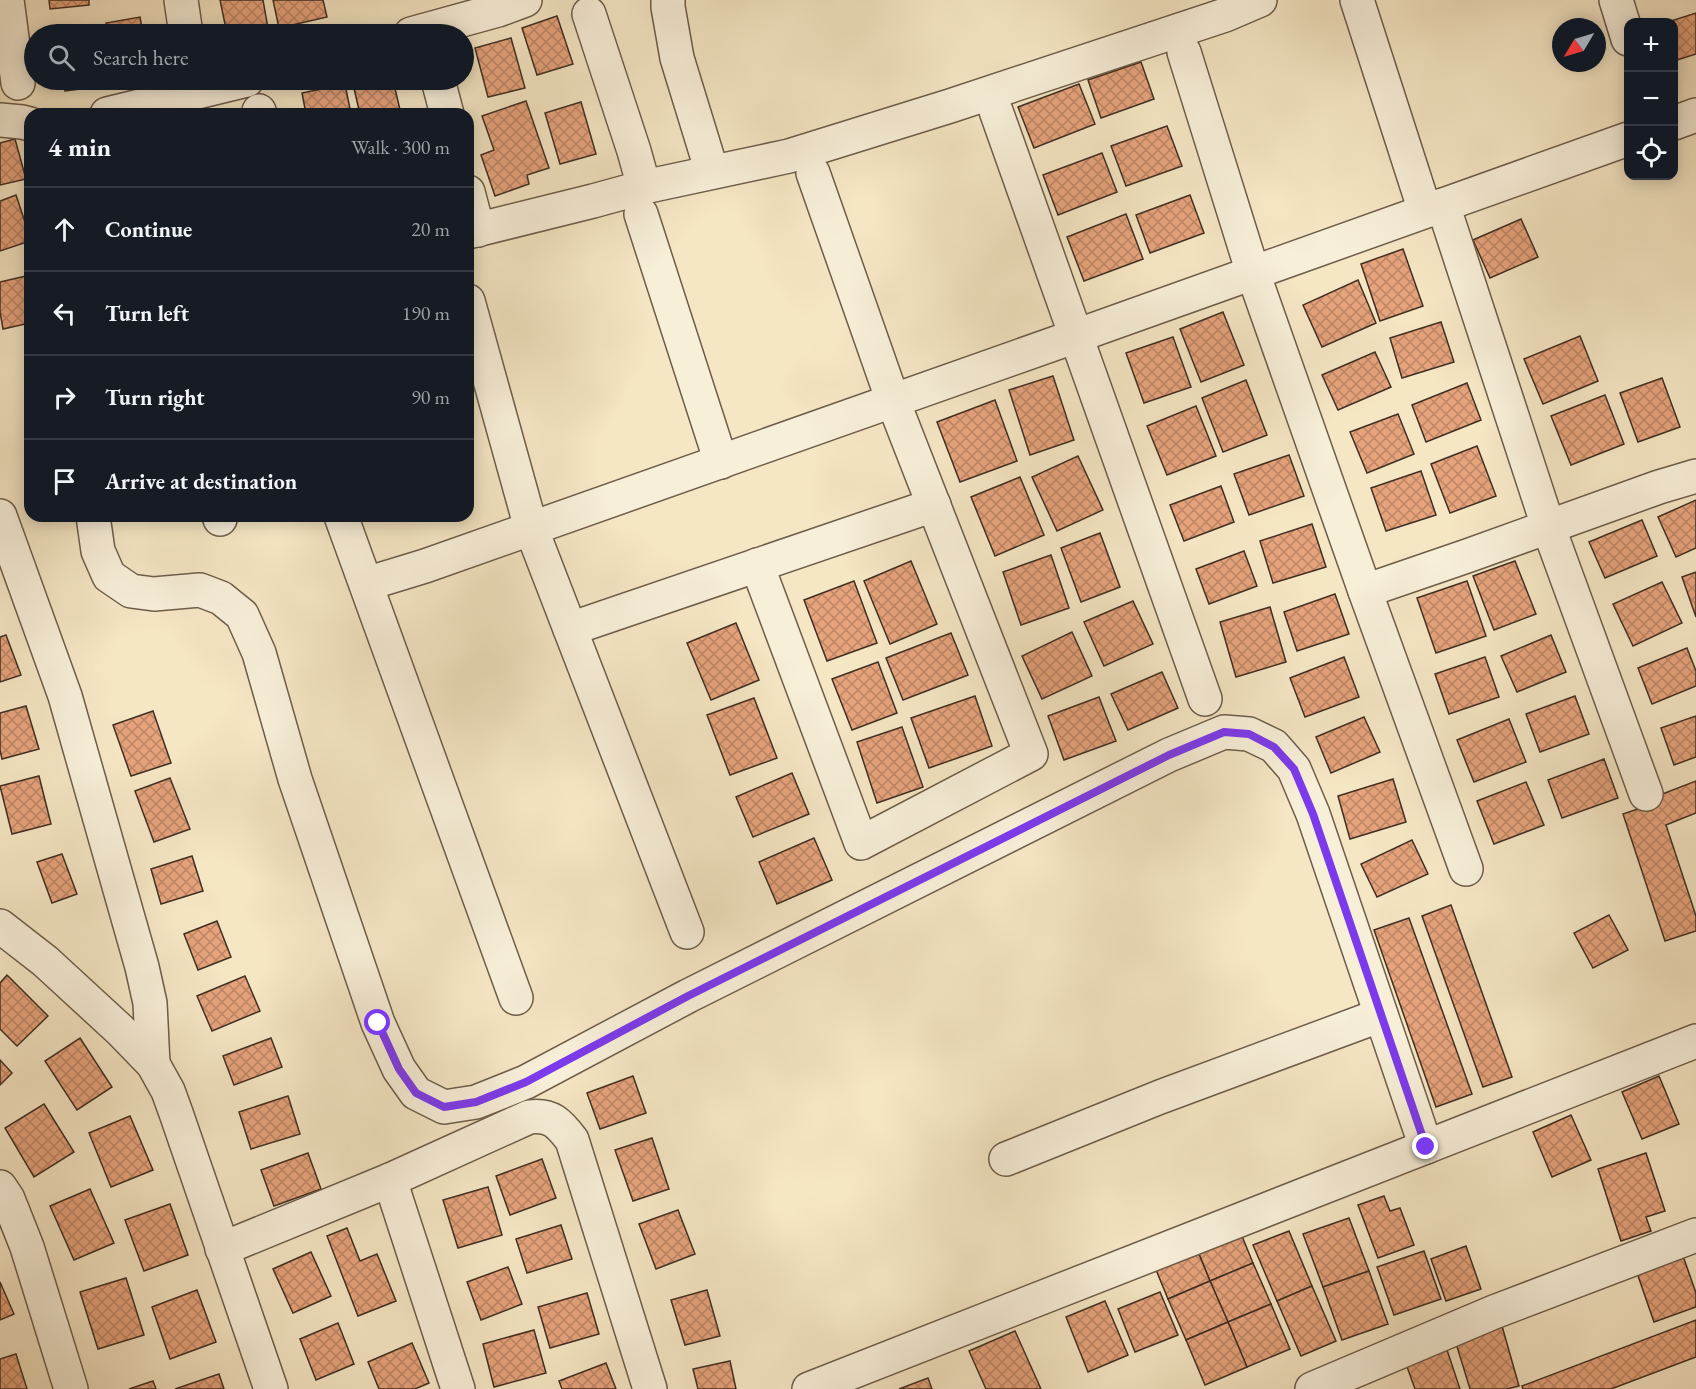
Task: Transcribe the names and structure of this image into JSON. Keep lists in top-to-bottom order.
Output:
{
  "north": "bottom left",
  "page": {
    "map_buttons": ["+", "−"],
    "search": "Search here",
    "heading": ["4 min", "Walk · 300 m"],
    "list": [
      ["Continue", "20 m"],
      ["Turn left", "190 m"],
      ["Turn right", "90 m"],
      "Arrive at destination"
    ]
  }
}
